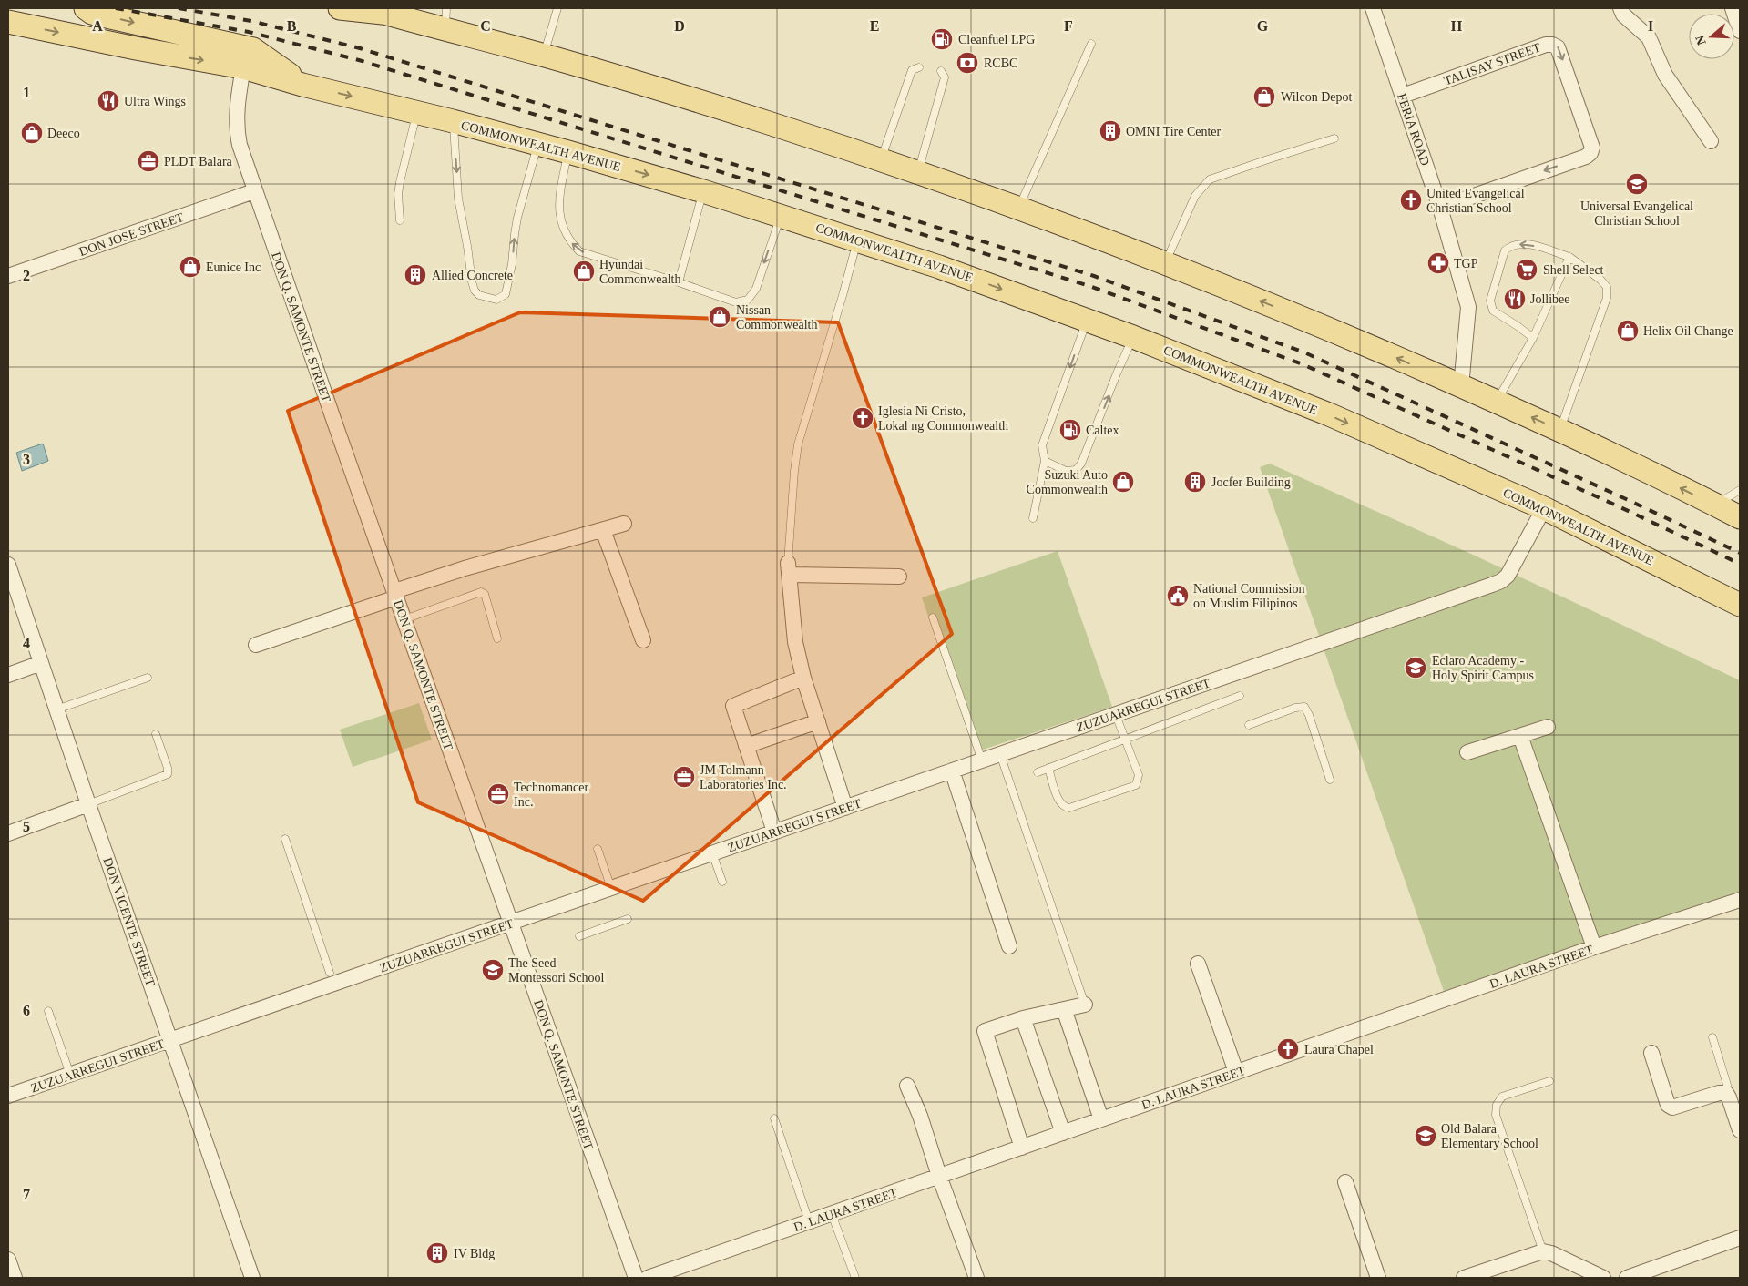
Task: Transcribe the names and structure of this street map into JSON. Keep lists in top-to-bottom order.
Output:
{
  "streets": {
    "main road": ["COMMONWEALTH AVENUE"],
    "street": [
      "TALISAY STREET",
      "FERIA ROAD",
      "DON JOSE STREET",
      "DON Q. SAMONTE STREET",
      "ZUZUARREGUI STREET",
      "DON VICENTE STREET",
      "D. LAURA STREET"
    ]
  },
  "crossings": [
    ["TALISAY STREET", "FERIA ROAD"],
    ["COMMONWEALTH AVENUE", "DON Q. SAMONTE STREET"],
    ["COMMONWEALTH AVENUE", "ZUZUARREGUI STREET"],
    ["DON JOSE STREET", "DON Q. SAMONTE STREET"],
    ["DON Q. SAMONTE STREET", "ZUZUARREGUI STREET"],
    ["ZUZUARREGUI STREET", "DON VICENTE STREET"]
  ],
  "places": {
    "fuel station": ["Cleanfuel LPG", "Caltex"],
    "bank": ["RCBC"],
    "shop": [
      "Wilcon Depot",
      "Deeco",
      "Eunice Inc",
      "Hyundai Commonwealth",
      "Nissan Commonwealth",
      "Helix Oil Change",
      "Suzuki Auto Commonwealth"
    ],
    "restaurant": ["Ultra Wings", "Jollibee"],
    "building": [
      "OMNI Tire Center",
      "Allied Concrete",
      "Jocfer Building",
      "IV Bldg"
    ],
    "office": ["PLDT Balara", "JM Tolmann Laboratories Inc.", "Technomancer Inc."],
    "school or university": [
      "Universal Evangelical Christian School",
      "Eclaro Academy - Holy Spirit Campus",
      "The Seed Montessori School",
      "Old Balara Elementary School"
    ],
    "church": ["United Evangelical Christian School", "Iglesia Ni Cristo, Lokal ng Commonwealth", "Laura Chapel"],
    "pharmacy": ["TGP"],
    "supermarket": ["Shell Select"],
    "public building": ["National Commission on Muslim Filipinos"]
  },
  "north": "left",
  "grid": {
    "columns": [
      "A",
      "B",
      "C",
      "D",
      "E",
      "F",
      "G",
      "H",
      "I"
    ],
    "rows": [
      "1",
      "2",
      "3",
      "4",
      "5",
      "6",
      "7"
    ]
  }
}
